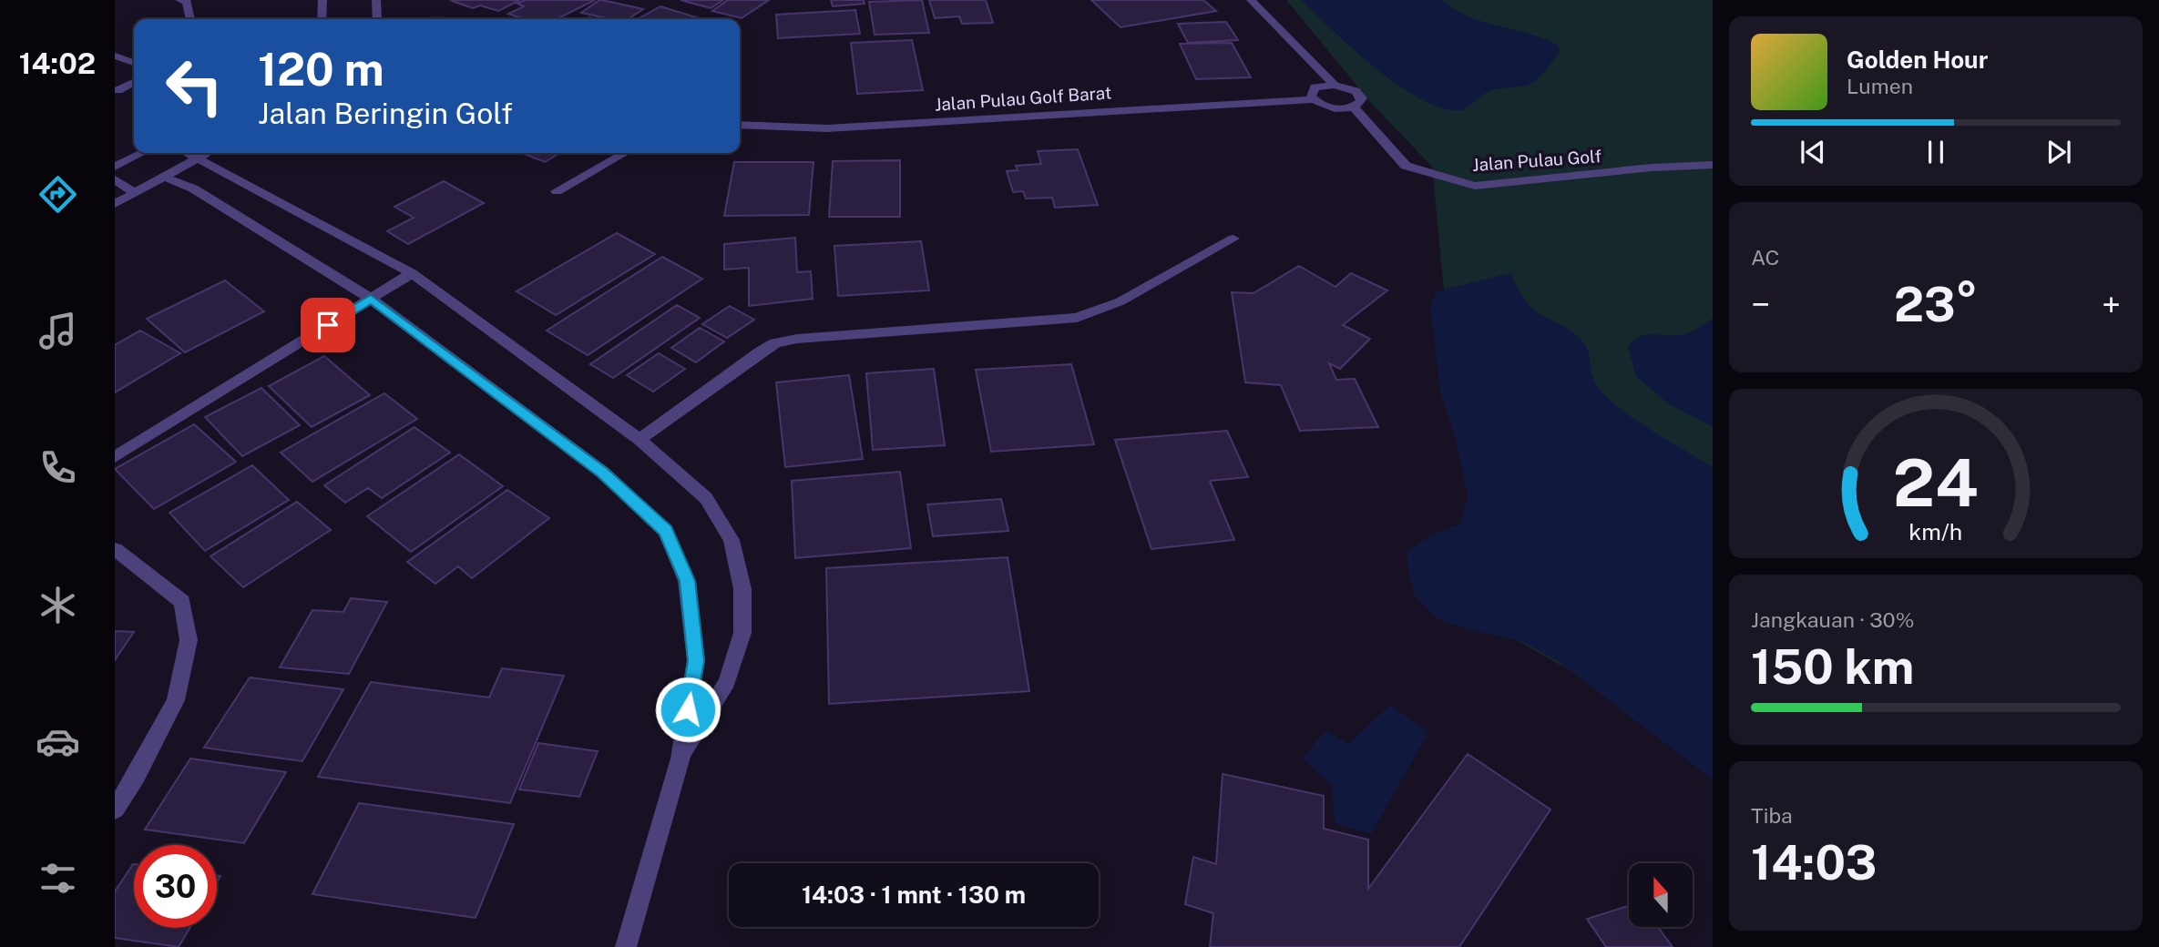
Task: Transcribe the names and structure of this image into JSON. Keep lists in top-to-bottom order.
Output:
{
  "streets": {
    "street": ["Jalan Pulau Golf Barat", "Jalan Pulau Golf"]
  },
  "north": "top",
  "page": {
    "tabs": "14:02",
    "turn": ["120 m", "Jalan Beringin Golf"],
    "song": ["Golden Hour", "Lumen"],
    "tile": [
      "AC",
      ["Jangkauan · 30%", "150 km"],
      ["Tiba", "14:03"]
    ],
    "heat": ["−", "23°", "+"],
    "limit": "30",
    "trip": "14:03 · 1 mnt · 130 m",
    "gauge": ["24", "km/h"]
  }
}
